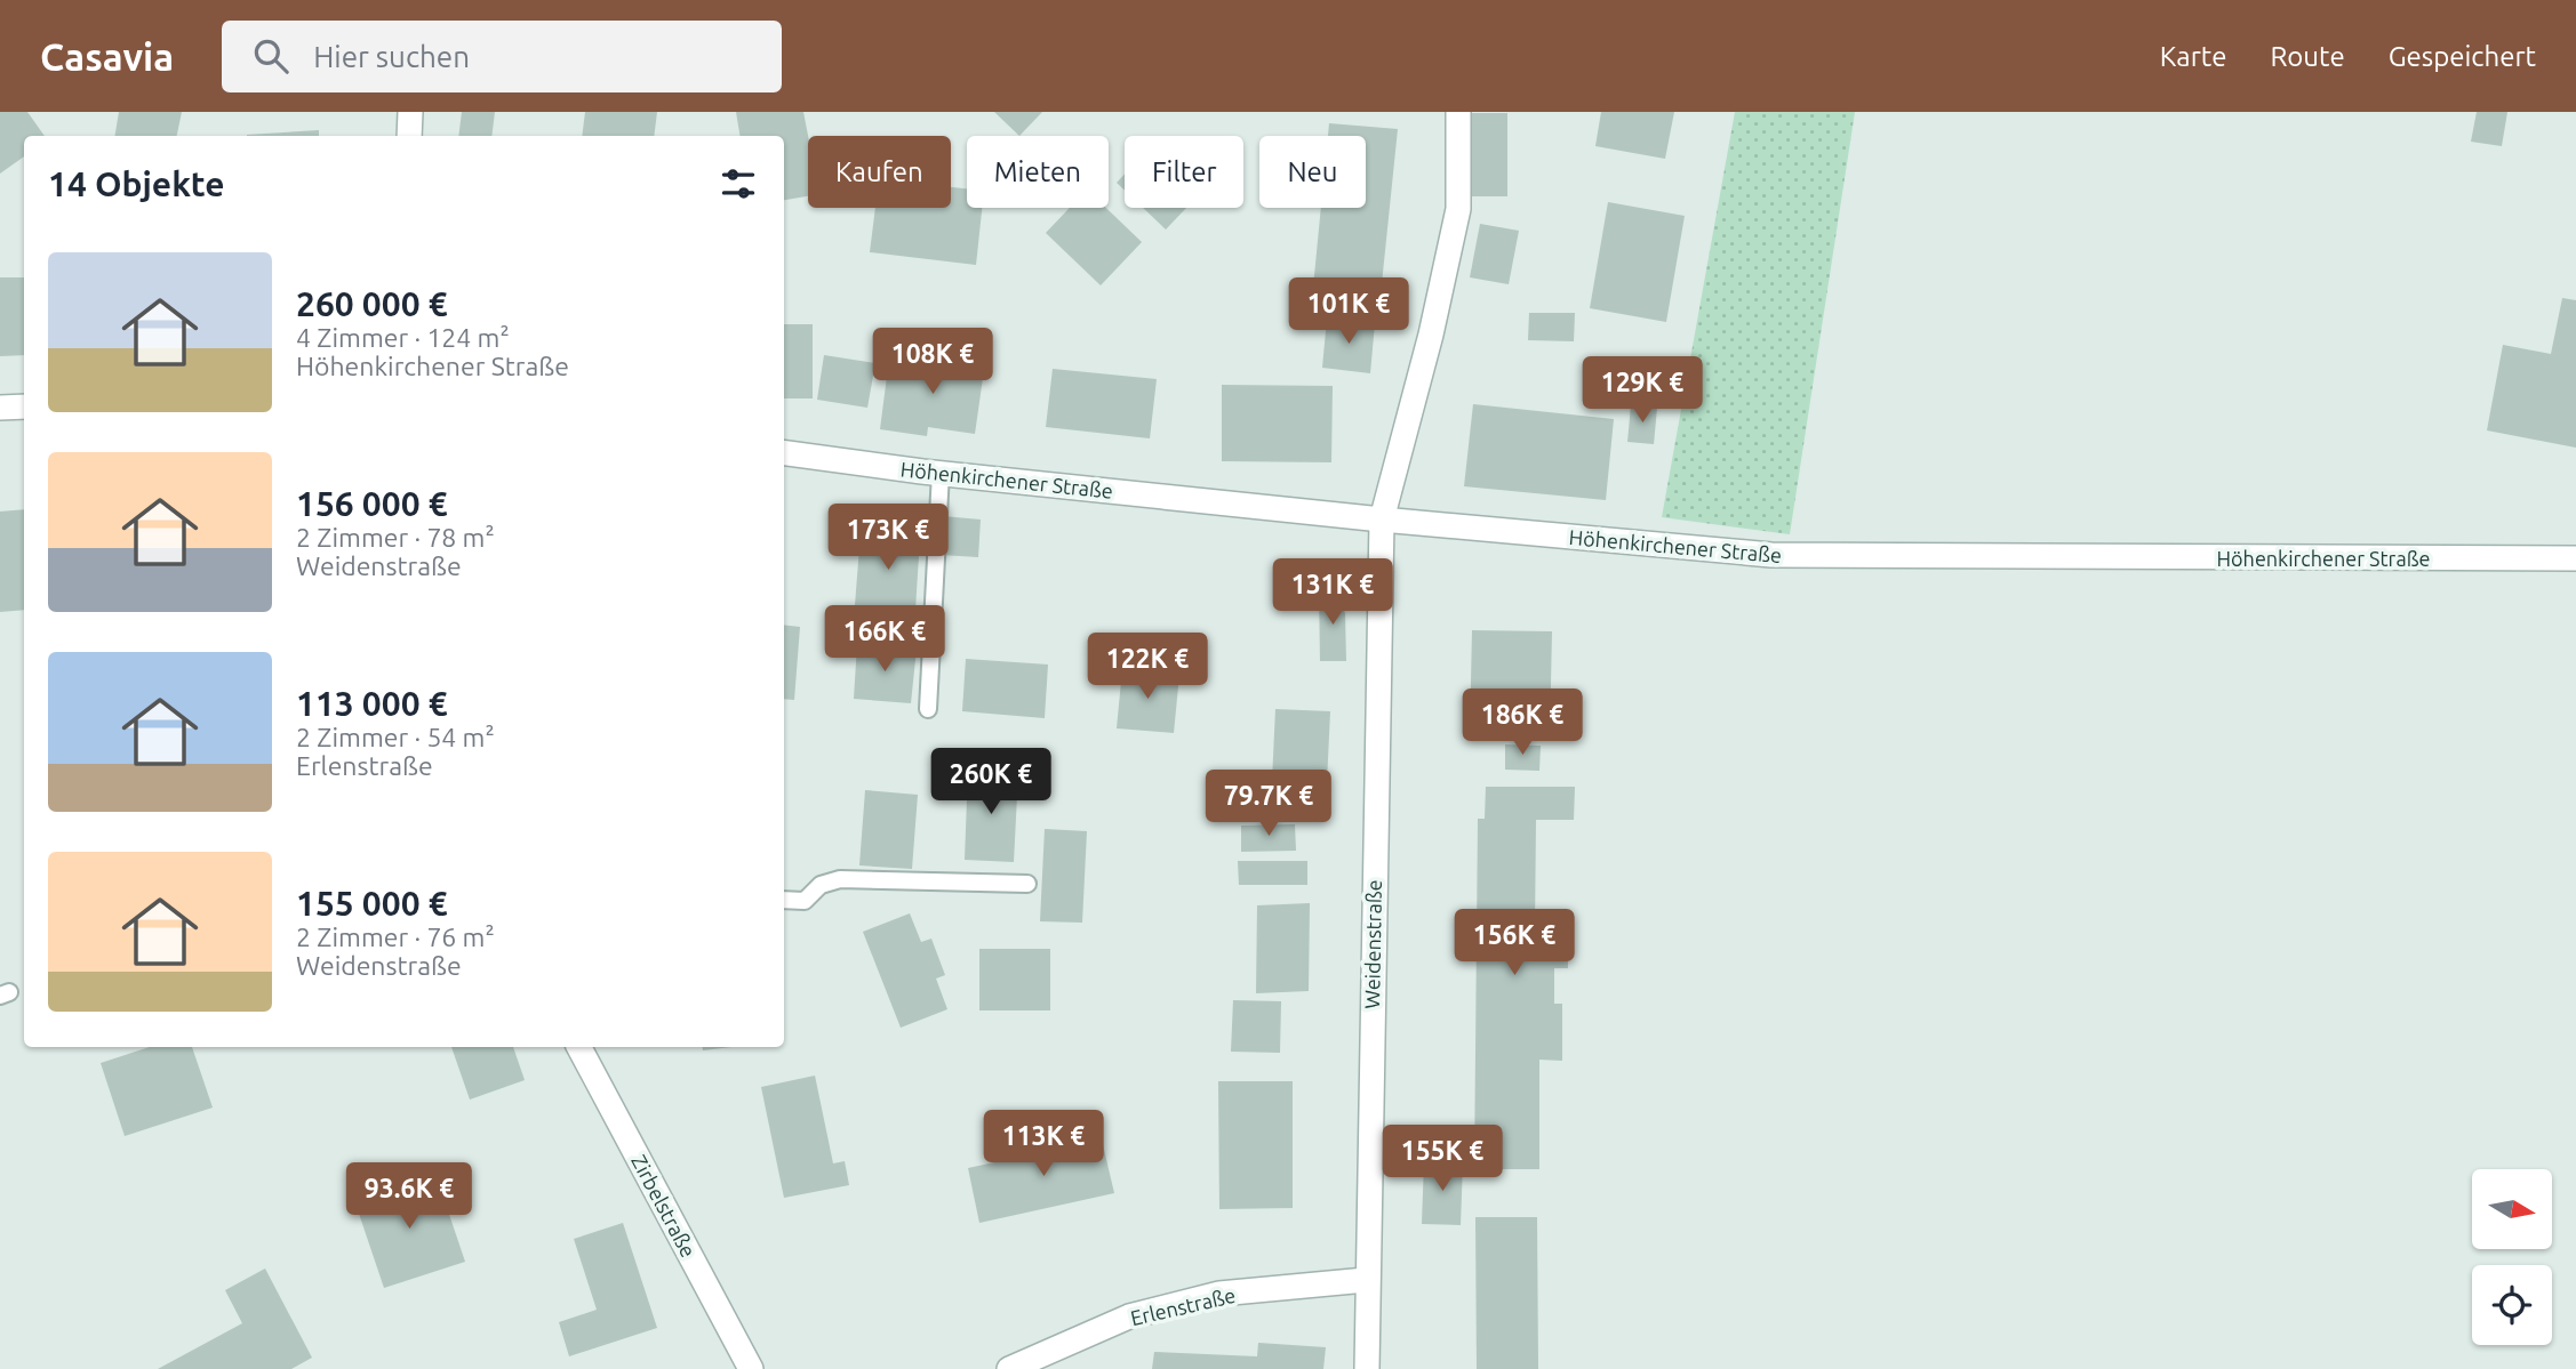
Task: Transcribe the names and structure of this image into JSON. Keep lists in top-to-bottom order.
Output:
{
  "streets": {
    "street": [
      "Höhenkirchener Straße",
      "Weidenstraße",
      "Zirbelstraße",
      "Erlenstraße"
    ]
  },
  "crossings": [
    ["Höhenkirchener Straße", "Weidenstraße"],
    ["Weidenstraße", "Erlenstraße"]
  ],
  "north": "right",
  "page": {
    "header": "Casavia",
    "search": "Hier suchen",
    "nav": ["Karte", "Route", "Gespeichert"],
    "chip": [
      "Kaufen",
      "Mieten",
      "Filter",
      "Neu"
    ],
    "heading": "14 Objekte",
    "list": [
      {
        "name": "260 000 €",
        "note": "4 Zimmer · 124 m² · Höhenkirchener Straße"
      },
      {
        "name": "156 000 €",
        "note": "2 Zimmer · 78 m² · Weidenstraße"
      },
      {
        "name": "113 000 €",
        "note": "2 Zimmer · 54 m² · Erlenstraße"
      },
      {
        "name": "155 000 €",
        "note": "2 Zimmer · 76 m² · Weidenstraße"
      }
    ],
    "price": [
      "101K €",
      "108K €",
      "129K €",
      "173K €",
      "131K €",
      "166K €",
      "122K €",
      "186K €",
      "260K €",
      "79.7K €",
      "156K €",
      "113K €",
      "155K €",
      "93.6K €"
    ]
  }
}
